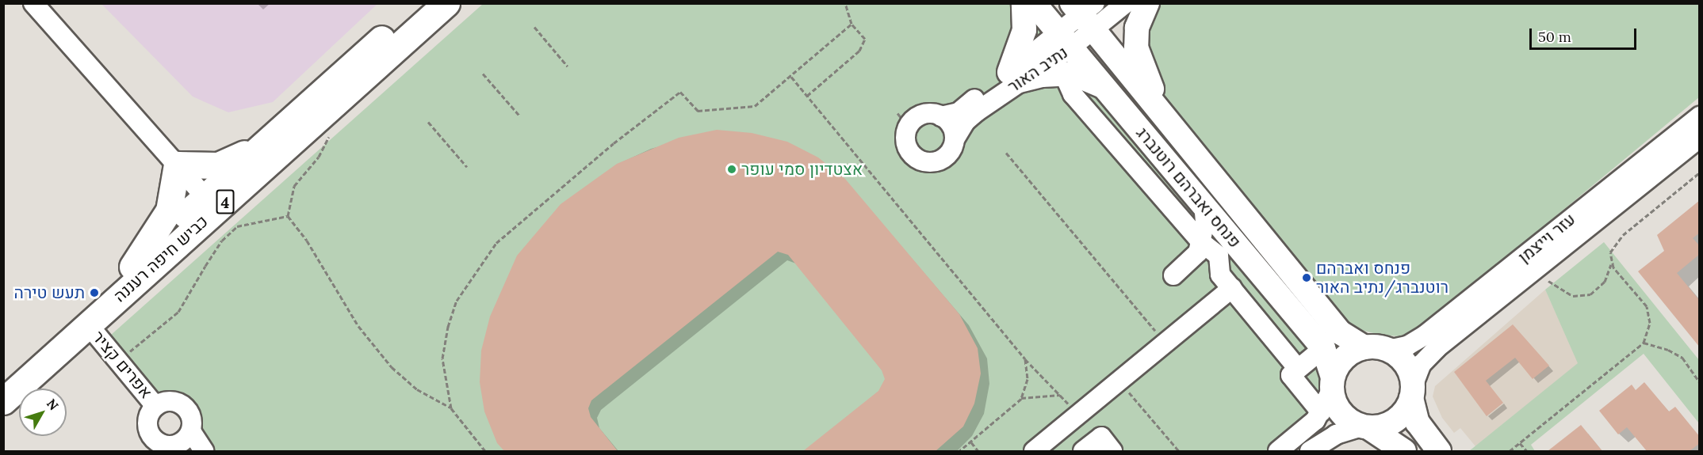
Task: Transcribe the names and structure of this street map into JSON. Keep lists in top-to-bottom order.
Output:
{
  "streets": {
    "highway": ["4", "כביש חיפה רעננה"],
    "main road": ["פנחס ואברהם רוטנברג"],
    "street": ["נתיב האור", "עזר וייצמן", "אפרים קציר"]
  },
  "crossings": [
    ["נתיב האור", "פנחס ואברהם רוטנברג"],
    ["פנחס ואברהם רוטנברג", "עזר וייצמן"],
    ["כביש חיפה רעננה", "אפרים קציר"]
  ],
  "places": ["אצטדיון סמי עופר", "פנחס ואברהם רוטנברג/נתיב האור", "תעש טירה"],
  "scale_bar": "50 m",
  "north": "top right"
}
